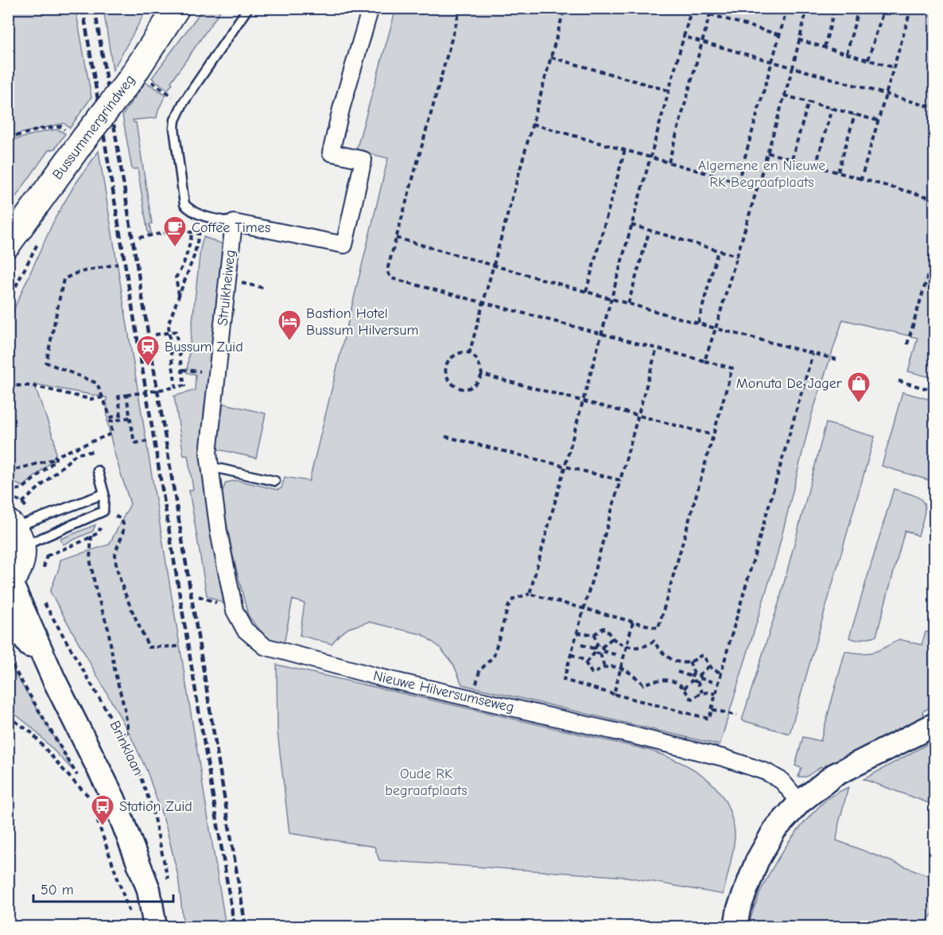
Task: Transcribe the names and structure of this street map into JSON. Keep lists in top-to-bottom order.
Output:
{
  "streets": {
    "main road": ["Bussummergrindweg"],
    "street": ["Struikheiweg", "Nieuwe Hilversumseweg"],
    "path": ["Brinklaan"]
  },
  "crossings": [
    ["Struikheiweg", "Nieuwe Hilversumseweg"]
  ],
  "parks": ["Algemene en Nieuwe RK Begraafplaats", "Oude RK begraafplaats"],
  "places": {
    "cafe": ["Coffee Times"],
    "hotel": ["Bastion Hotel Bussum Hilversum"],
    "station": ["Bussum Zuid"],
    "shop": ["Monuta De Jager"],
    "bus stop": ["Station Zuid"]
  },
  "scale_bar": "50 m"
}
